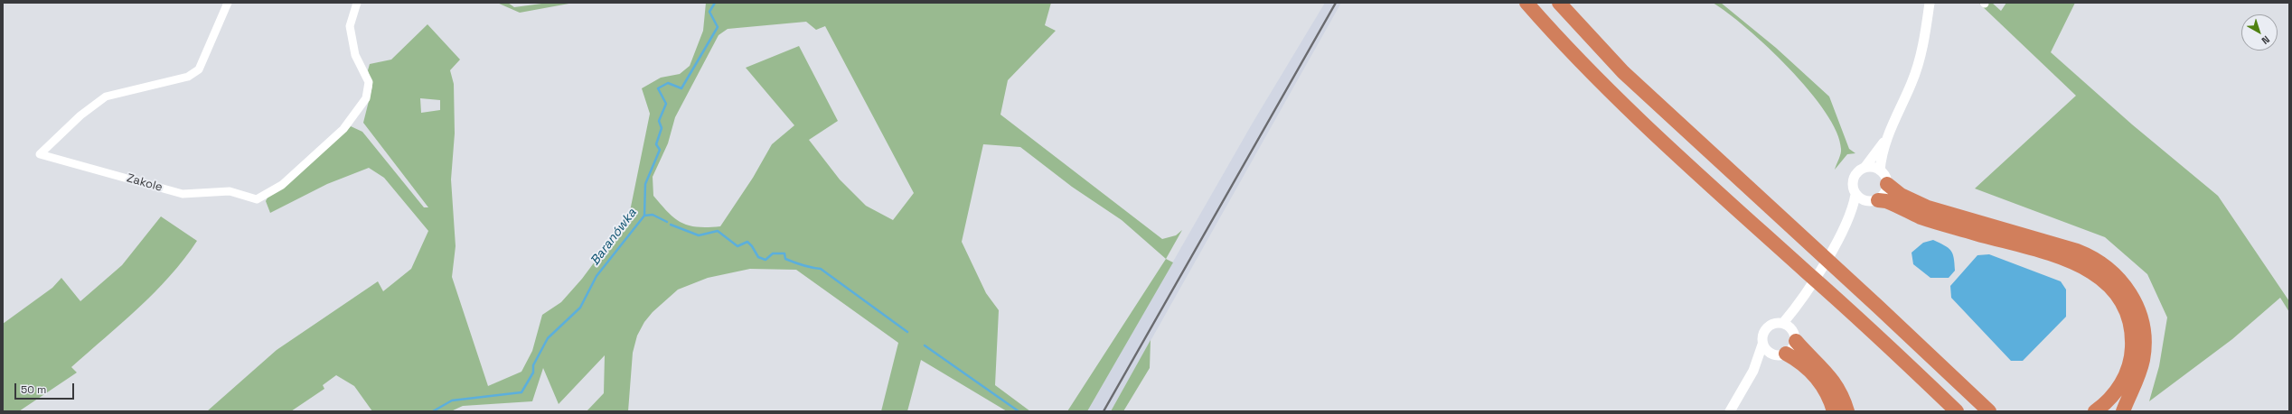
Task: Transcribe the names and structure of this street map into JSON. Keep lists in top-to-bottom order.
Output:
{
  "streets": {
    "street": ["Zakole"]
  },
  "water": ["Baranówka"],
  "scale_bar": "50 m",
  "north": "bottom right"
}
